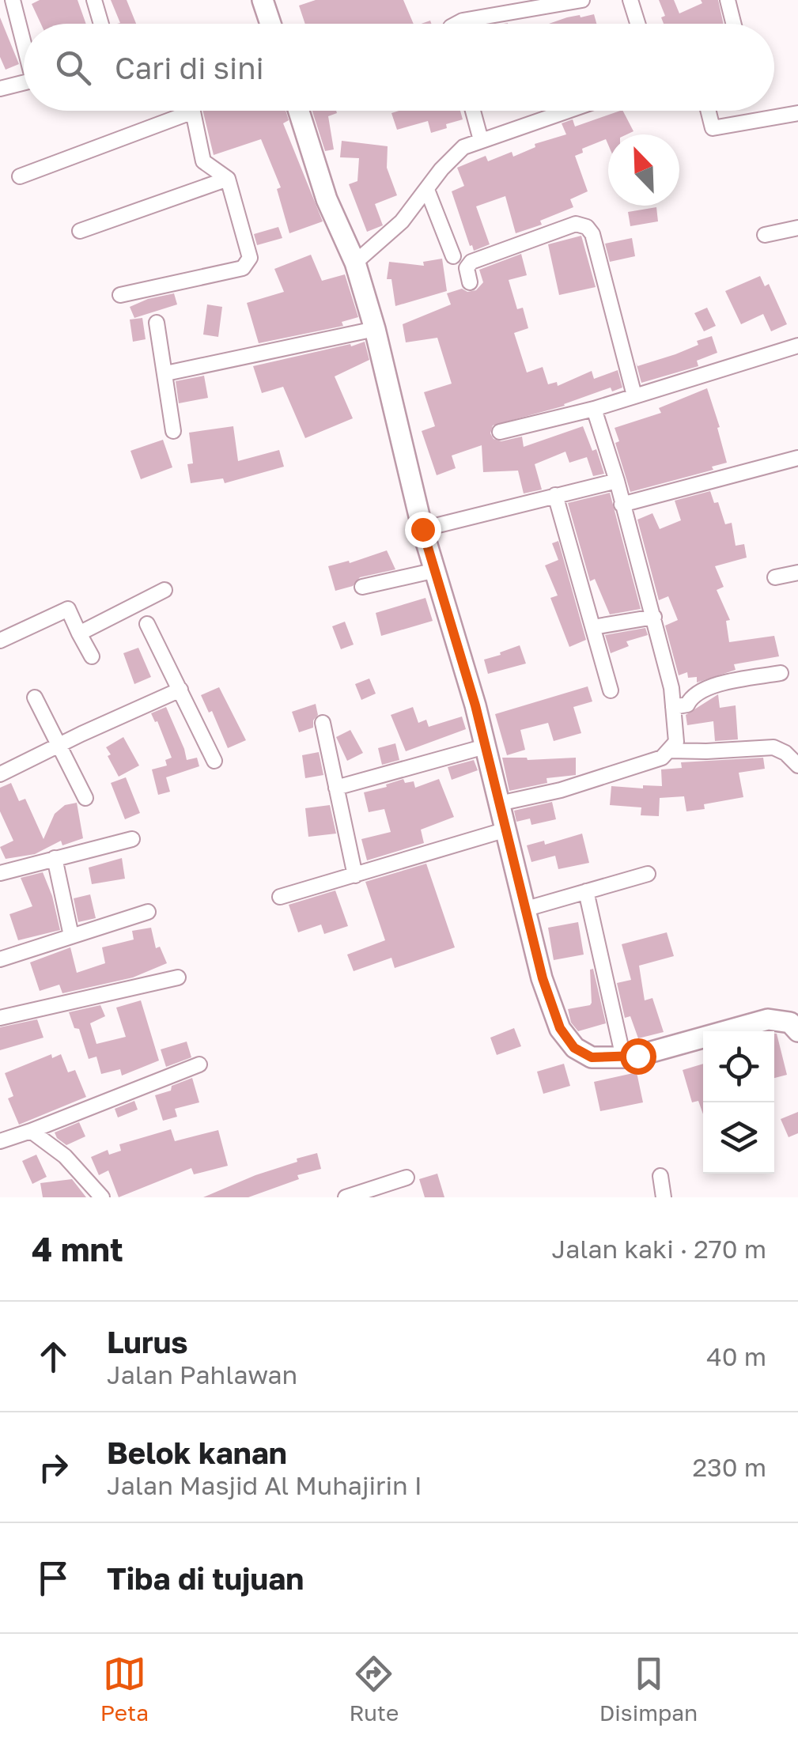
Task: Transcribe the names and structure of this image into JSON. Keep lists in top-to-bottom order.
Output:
{
  "north": "top left",
  "page": {
    "search": "Cari di sini",
    "heading": ["4 mnt", "Jalan kaki · 270 m"],
    "list": [
      ["Lurus", "Jalan Pahlawan", "40 m"],
      ["Belok kanan", "Jalan Masjid Al Muhajirin I", "230 m"],
      "Tiba di tujuan"
    ],
    "nav": ["Peta", "Rute", "Disimpan"]
  }
}
